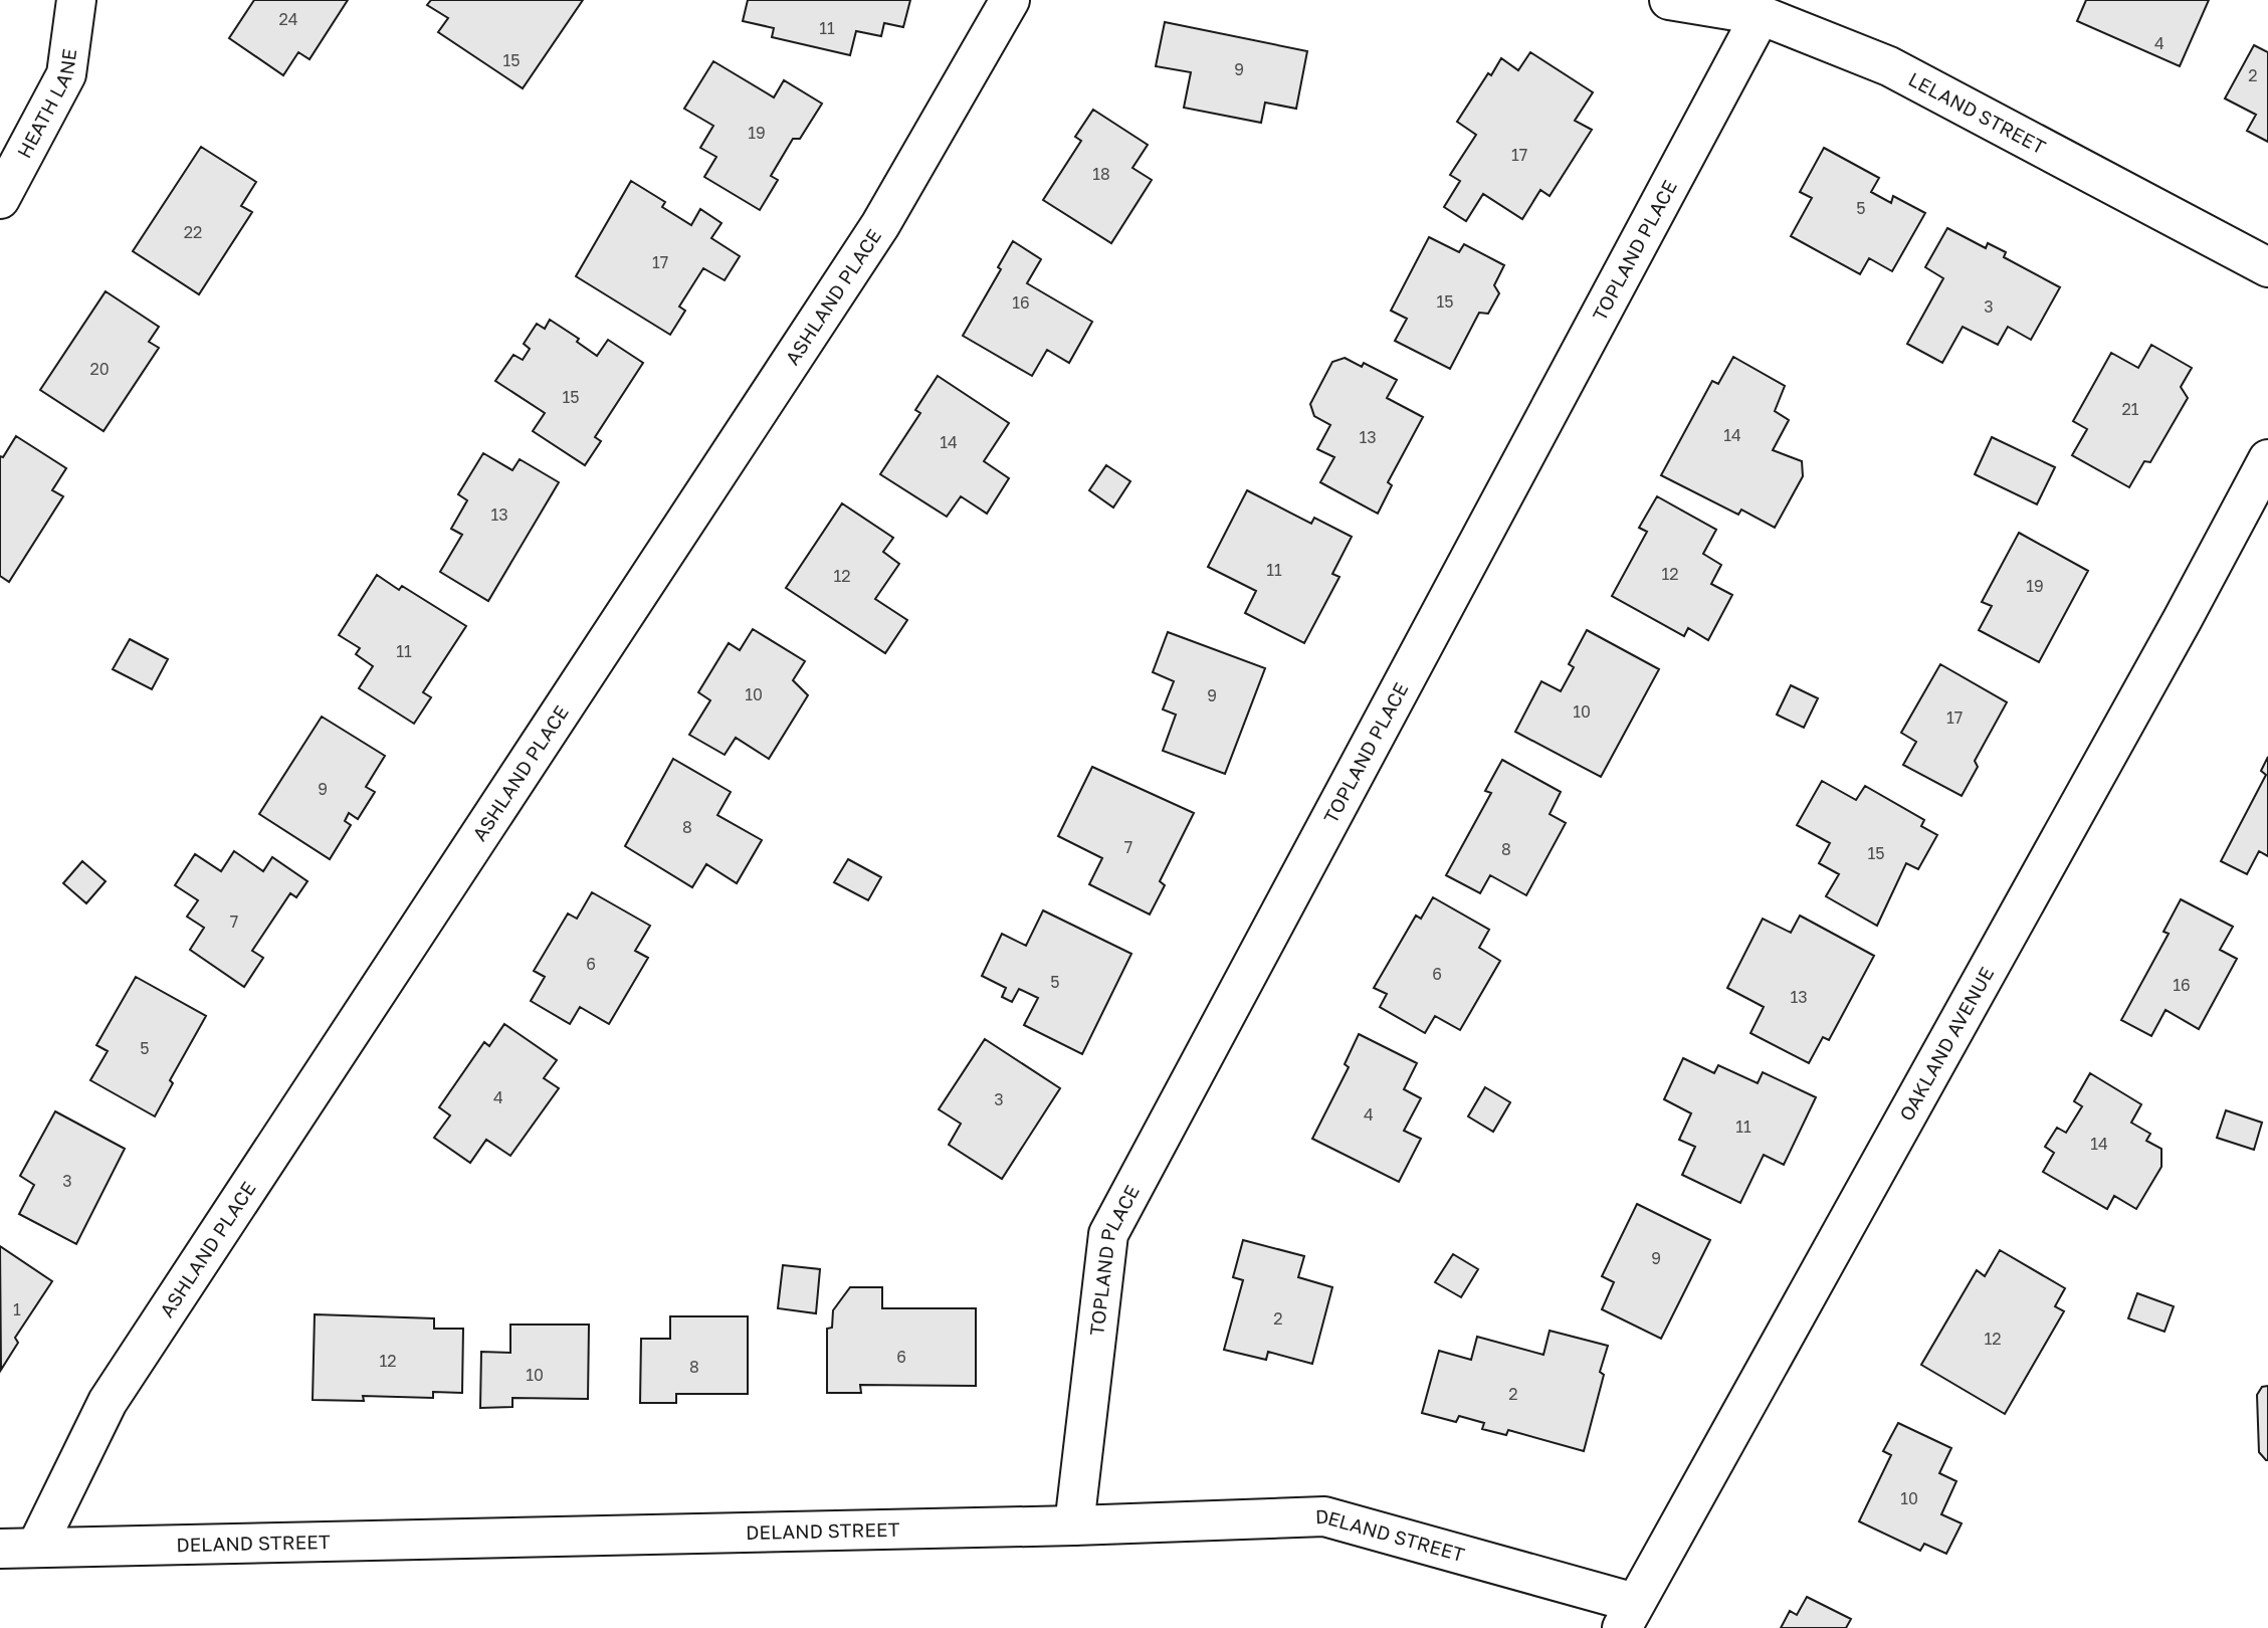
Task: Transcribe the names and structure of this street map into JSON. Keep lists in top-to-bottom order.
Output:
{
  "streets": {
    "street": [
      "HEATH LANE",
      "LELAND STREET",
      "TOPLAND PLACE",
      "ASHLAND PLACE",
      "OAKLAND AVENUE",
      "DELAND STREET"
    ]
  },
  "crossings": [
    ["LELAND STREET", "TOPLAND PLACE"],
    ["TOPLAND PLACE", "DELAND STREET"],
    ["ASHLAND PLACE", "DELAND STREET"],
    ["OAKLAND AVENUE", "DELAND STREET"]
  ],
  "house_numbers": [
    "24",
    "11",
    "4",
    "15",
    "9",
    "2",
    "19",
    "17",
    "18",
    "5",
    "22",
    "17",
    "15",
    "16",
    "3",
    "20",
    "15",
    "21",
    "14",
    "13",
    "14",
    "13",
    "11",
    "12",
    "12",
    "19",
    "11",
    "10",
    "9",
    "10",
    "17",
    "9",
    "8",
    "7",
    "8",
    "15",
    "7",
    "6",
    "6",
    "5",
    "16",
    "13",
    "5",
    "4",
    "3",
    "4",
    "11",
    "14",
    "3",
    "9",
    "1",
    "2",
    "12",
    "6",
    "12",
    "8",
    "10",
    "2",
    "10"
  ]
}
